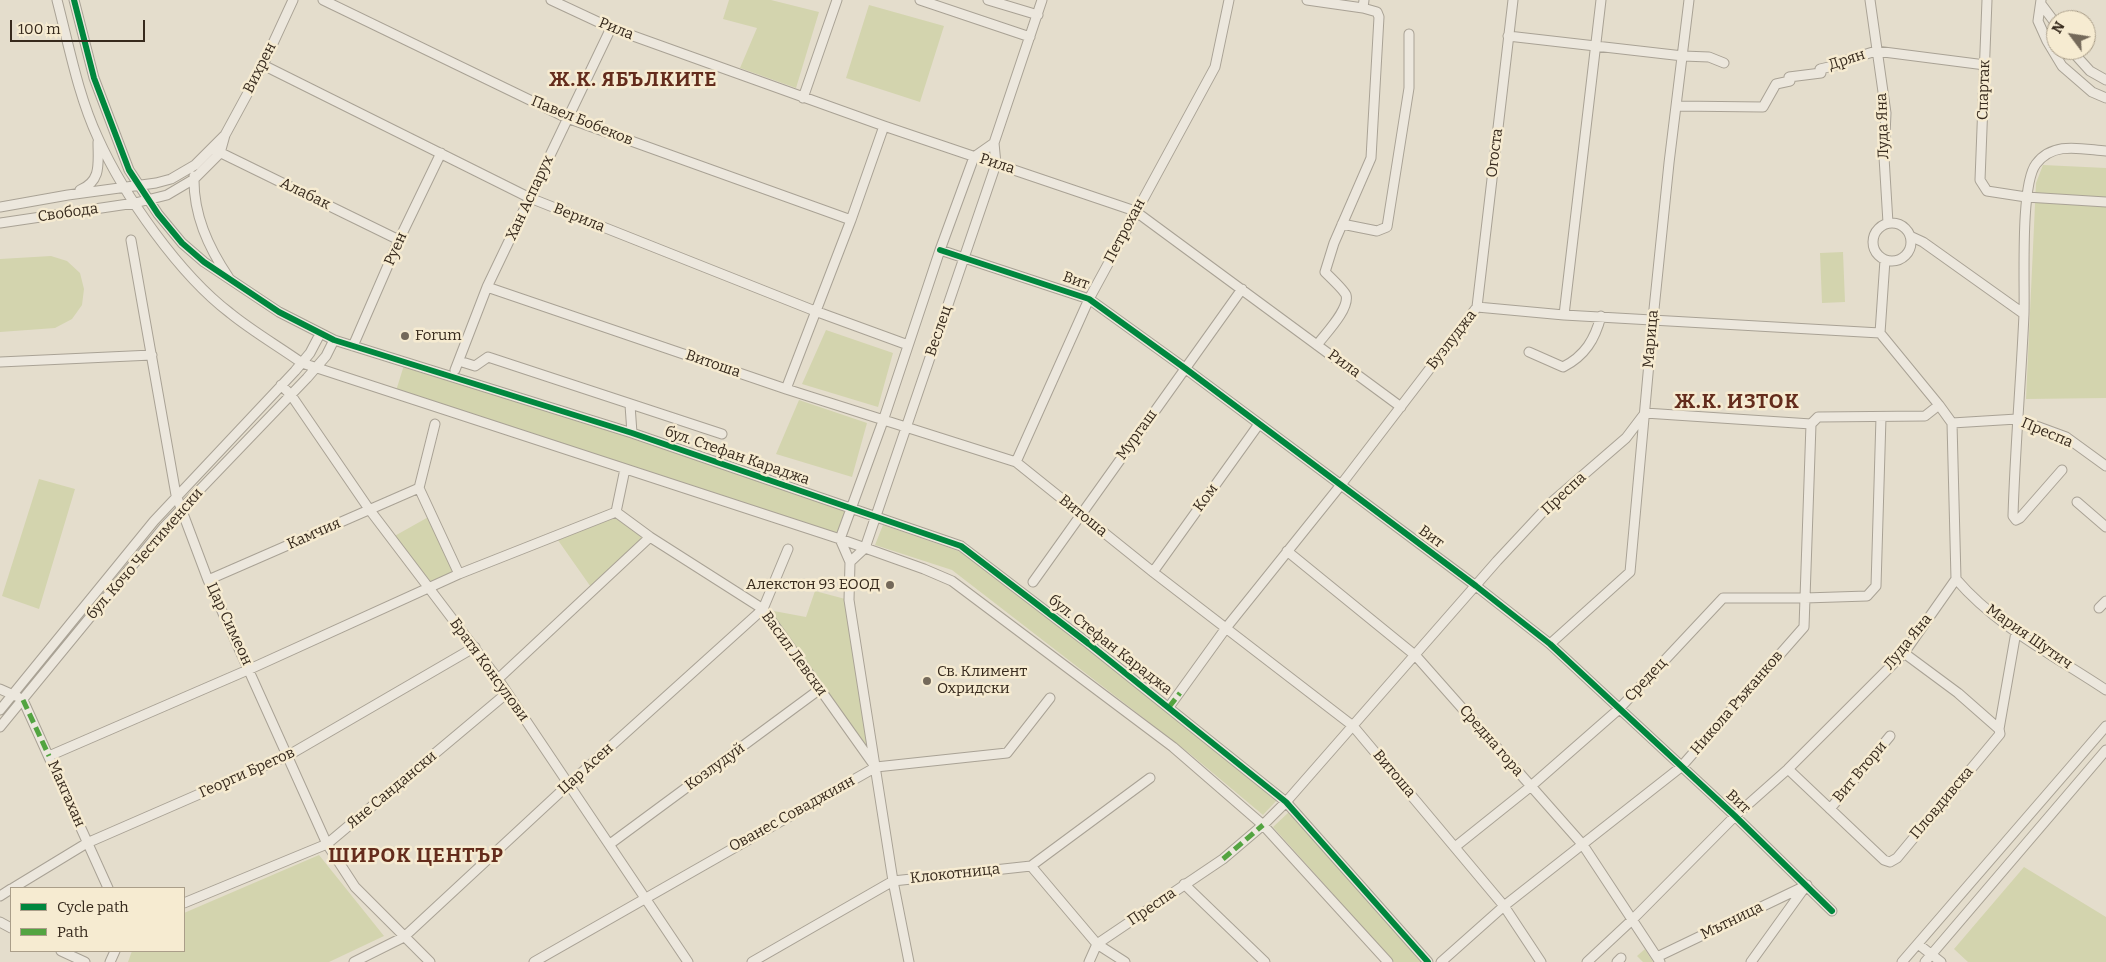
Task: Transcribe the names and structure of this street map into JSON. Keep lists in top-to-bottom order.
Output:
{
  "streets": {
    "street": [
      "Рила",
      "Дрян",
      "Вихрен",
      "Спартак",
      "Павел Бобеков",
      "Луда Яна",
      "Огоста",
      "Алабак",
      "Хан Аспарух",
      "Свобода",
      "Верила",
      "Петрохан",
      "Руен",
      "Вит",
      "Веслец",
      "Марица",
      "Бузлуджа",
      "Витоша",
      "Преспа",
      "Мургаш",
      "бул. Стефан Караджа",
      "Ком",
      "Камчия",
      "бул. Кочо Честименски",
      "Цар Симеон",
      "Мария Шутич",
      "Васил Левски",
      "Братя Консулови",
      "Средец",
      "Никола Ръжанков",
      "Средна гора",
      "Козлудуй",
      "Цар Асен",
      "Вит Втори",
      "Георги Брегов",
      "Яне Сандански",
      "Макгахан",
      "Пловдивска",
      "Ованес Соваджиян",
      "Клокотница",
      "Мътница"
    ]
  },
  "crossings": [
    ["Рила", "Хан Аспарух"],
    ["Рила", "Петрохан"],
    ["Рила", "Веслец"],
    ["Рила", "Бузлуджа"],
    ["Рила", "Мургаш"],
    ["Дрян", "Спартак"],
    ["Дрян", "Луда Яна"],
    ["Дрян", "Марица"],
    ["Вихрен", "Свобода"],
    ["Вихрен", "Верила"],
    ["Павел Бобеков", "Хан Аспарух"],
    ["Луда Яна", "Вит"],
    ["Луда Яна", "Мария Шутич"],
    ["Луда Яна", "Средна гора"],
    ["Луда Яна", "Пловдивска"],
    ["Огоста", "Бузлуджа"],
    ["Алабак", "Свобода"],
    ["Алабак", "Руен"],
    ["Хан Аспарух", "Верила"],
    ["Хан Аспарух", "Витоша"],
    ["Свобода", "бул. Стефан Караджа"],
    ["Верила", "Руен"],
    ["Верила", "Веслец"],
    ["Петрохан", "Вит"],
    ["Петрохан", "Витоша"],
    ["Руен", "бул. Стефан Караджа"],
    ["Вит", "Веслец"],
    ["Вит", "Марица"],
    ["Вит", "Бузлуджа"],
    ["Вит", "Преспа"],
    ["Вит", "Мургаш"],
    ["Вит", "Ком"],
    ["Вит", "Средец"],
    ["Вит", "Никола Ръжанков"],
    ["Вит", "Мътница"],
    ["Веслец", "Витоша"],
    ["Веслец", "бул. Стефан Караджа"],
    ["Марица", "Бузлуджа"],
    ["Марица", "Преспа"],
    ["Бузлуджа", "Витоша"],
    ["Бузлуджа", "бул. Стефан Караджа"],
    ["Бузлуджа", "Средна гора"],
    ["Витоша", "Преспа"],
    ["Витоша", "Мургаш"],
    ["Витоша", "Ком"],
    ["Витоша", "Средец"],
    ["Витоша", "Никола Ръжанков"],
    ["Преспа", "бул. Стефан Караджа"],
    ["Преспа", "Средна гора"],
    ["бул. Стефан Караджа", "бул. Кочо Честименски"],
    ["Камчия", "Цар Симеон"],
    ["Камчия", "Братя Консулови"],
    ["бул. Кочо Честименски", "Цар Симеон"],
    ["бул. Кочо Честименски", "Братя Консулови"],
    ["бул. Кочо Честименски", "Макгахан"],
    ["Цар Симеон", "Цар Асен"],
    ["Цар Симеон", "Георги Брегов"],
    ["Цар Симеон", "Яне Сандански"],
    ["Васил Левски", "Козлудуй"],
    ["Васил Левски", "Цар Асен"],
    ["Васил Левски", "Ованес Соваджиян"],
    ["Васил Левски", "Клокотница"],
    ["Братя Консулови", "Козлудуй"],
    ["Братя Консулови", "Цар Асен"],
    ["Братя Консулови", "Георги Брегов"],
    ["Братя Консулови", "Яне Сандански"],
    ["Братя Консулови", "Ованес Соваджиян"],
    ["Средец", "Никола Ръжанков"],
    ["Средец", "Средна гора"],
    ["Никола Ръжанков", "Средна гора"],
    ["Средна гора", "Мътница"],
    ["Вит Втори", "Пловдивска"],
    ["Георги Брегов", "Макгахан"]
  ],
  "districts": ["Ж.К. ЯБЪЛКИТЕ", "Ж.К. ИЗТОК", "ШИРОК ЦЕНТЪР"],
  "places": ["Forum", "Алекстон 93 ЕООД", "Св. Климент Охридски"],
  "legend": ["Cycle path", "Path"],
  "scale_bar": "100 m",
  "north": "top left"
}
